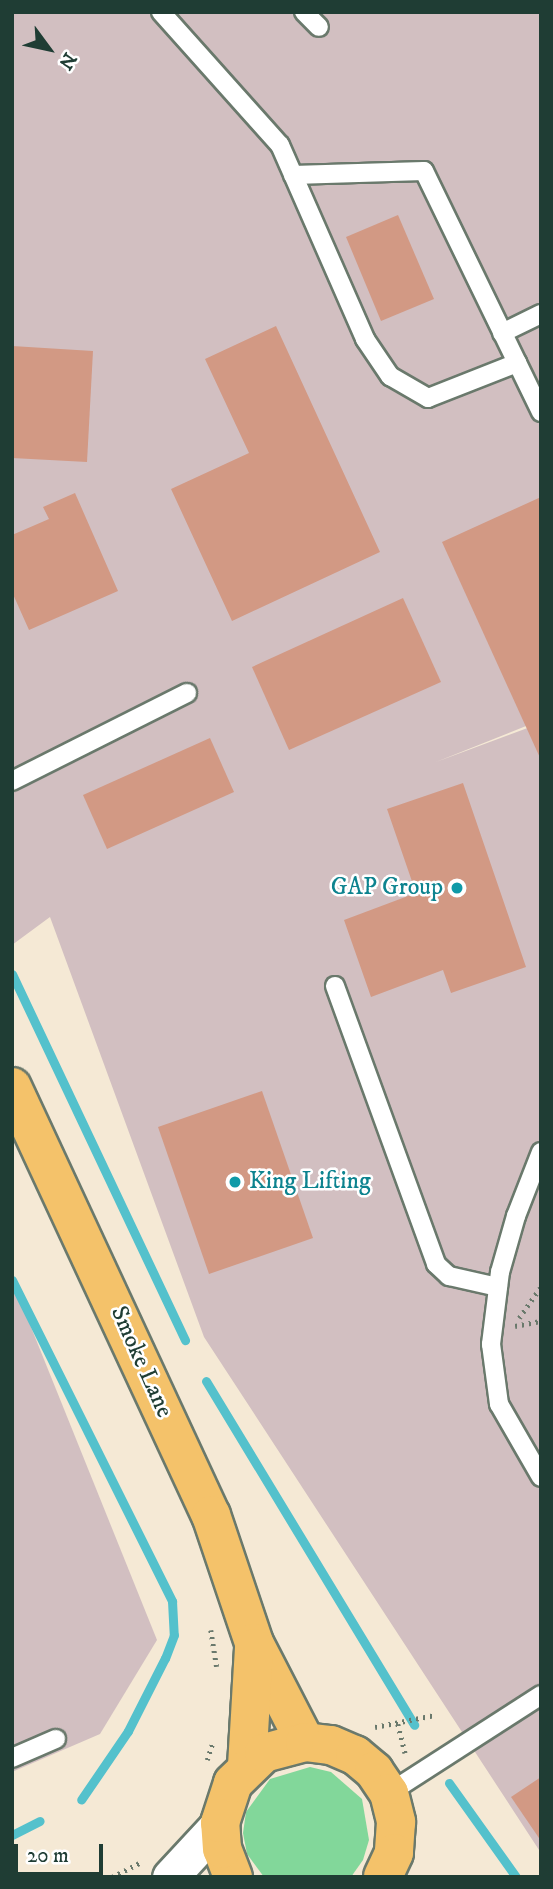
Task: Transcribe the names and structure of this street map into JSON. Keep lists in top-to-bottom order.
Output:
{
  "streets": {
    "highway": ["Smoke Lane"]
  },
  "places": ["GAP Group", "King Lifting"],
  "scale_bar": "20 m",
  "north": "bottom right"
}
